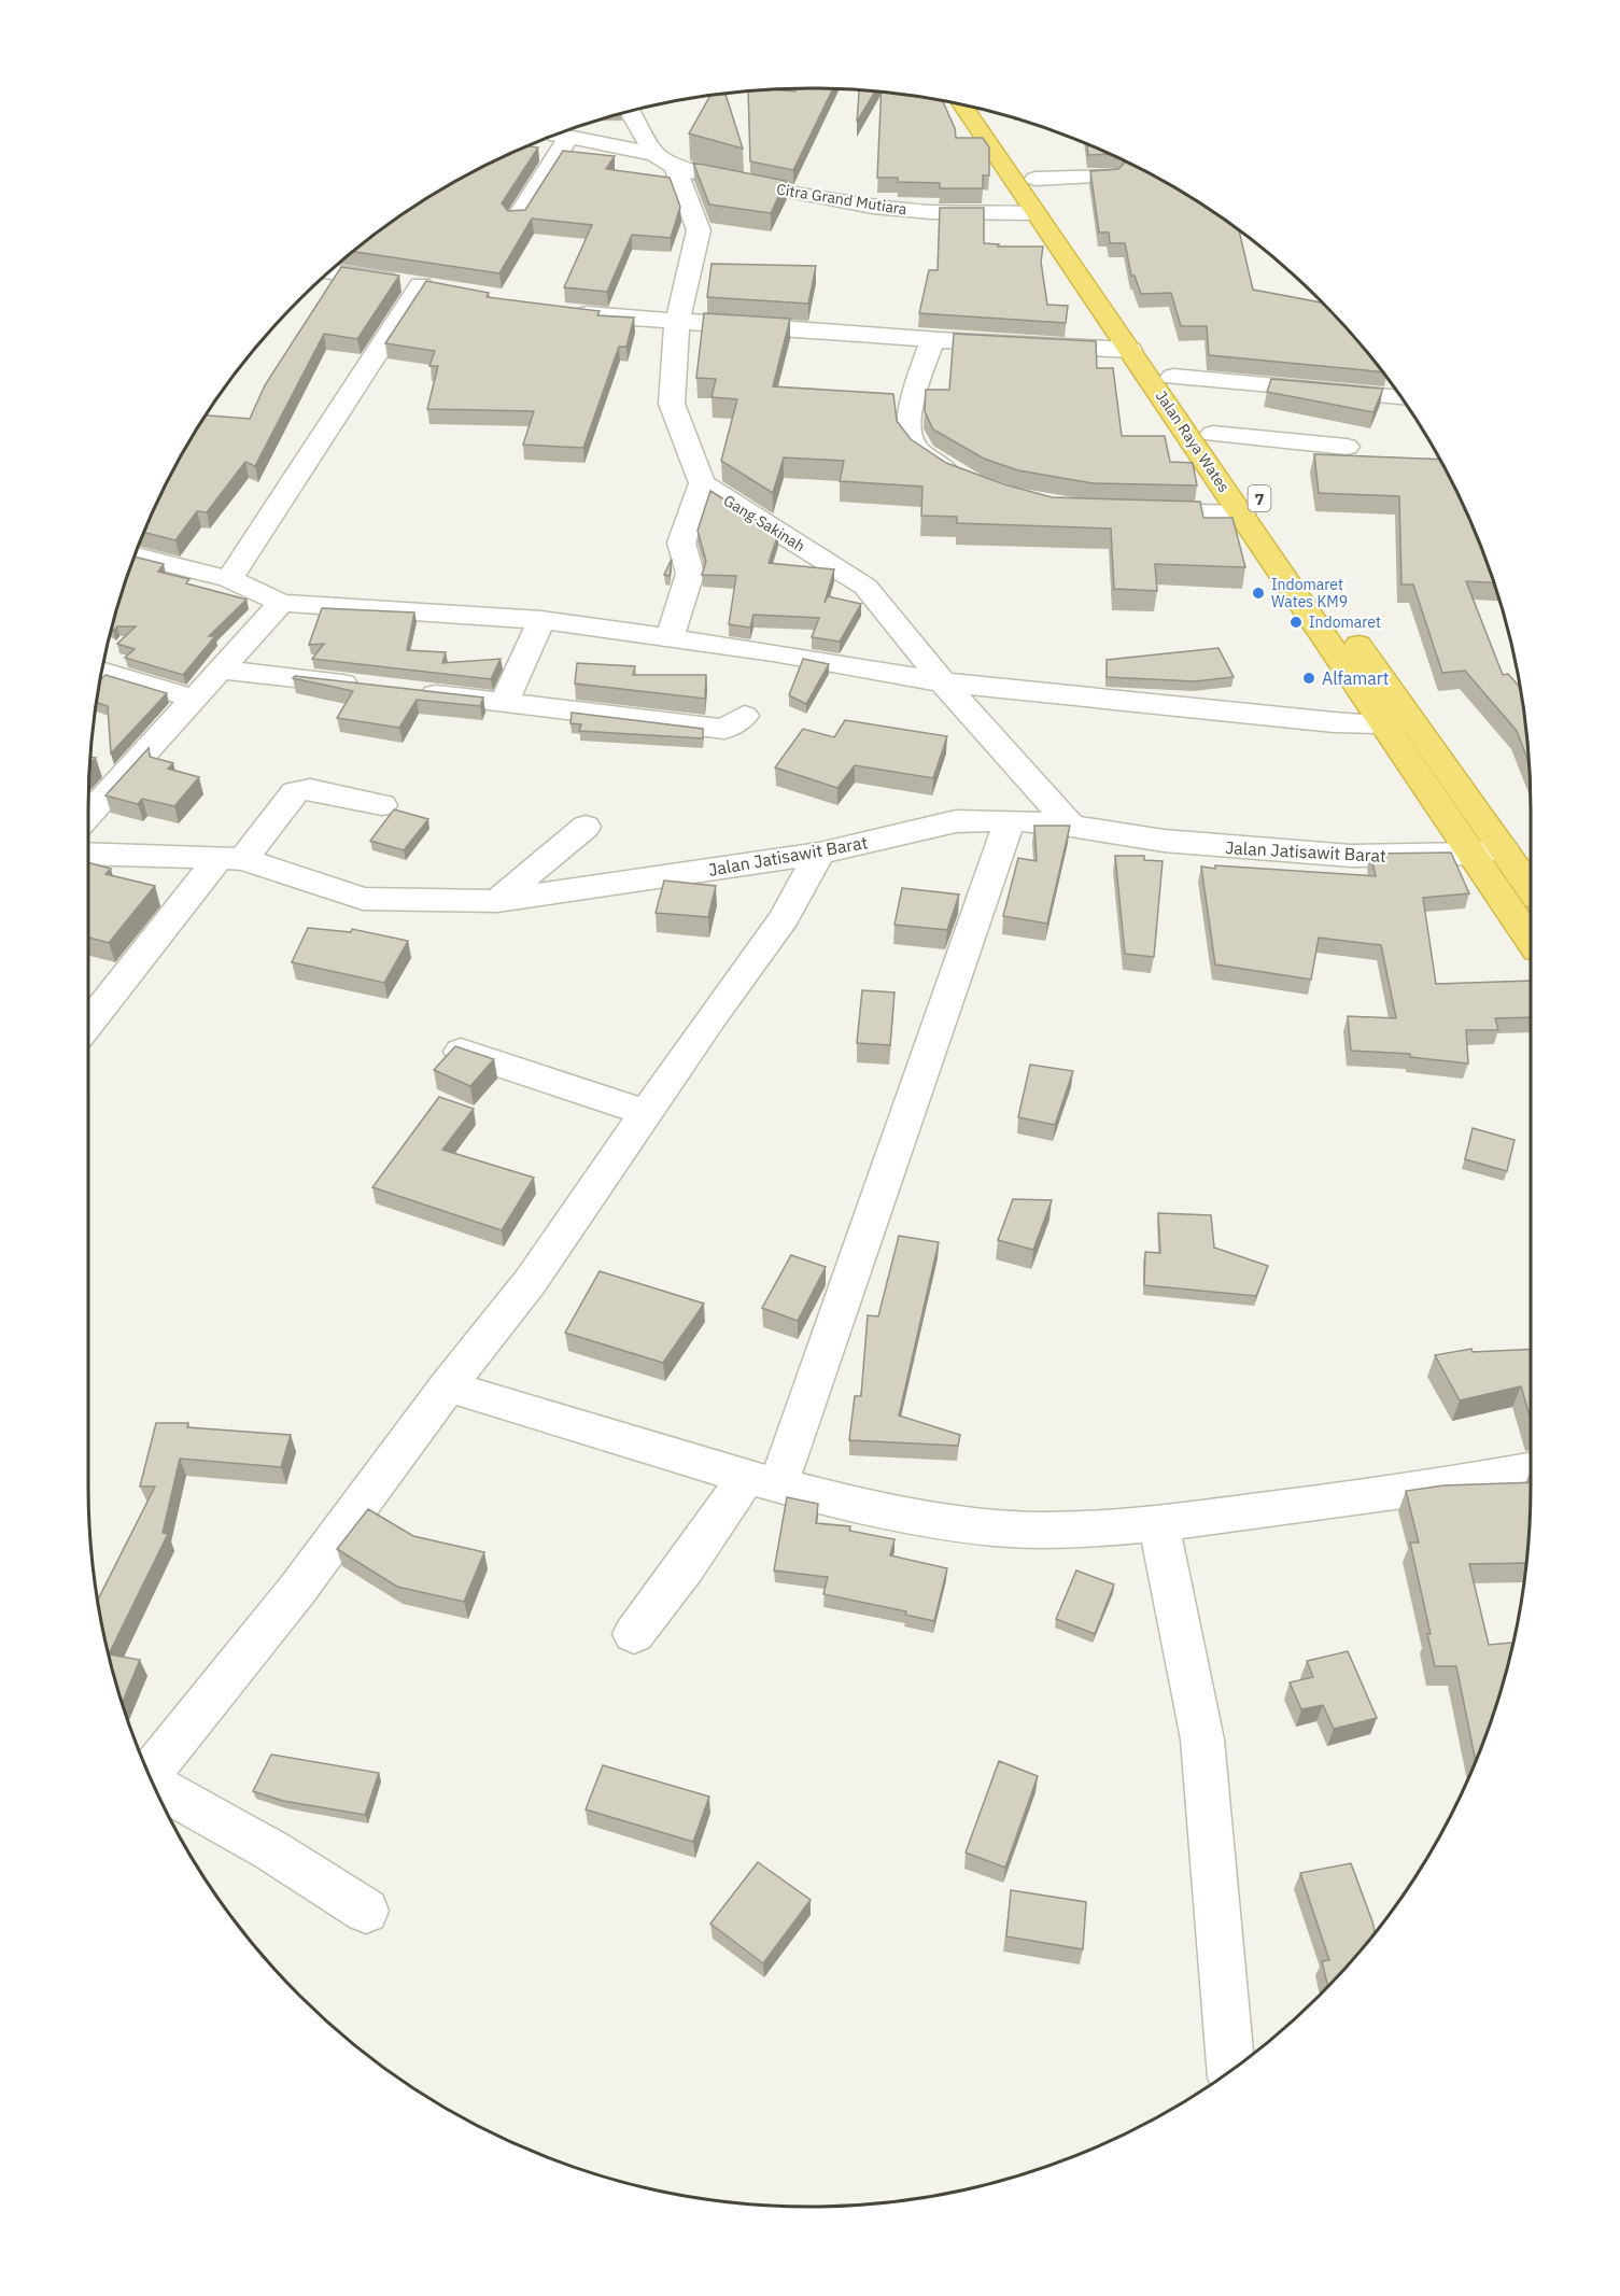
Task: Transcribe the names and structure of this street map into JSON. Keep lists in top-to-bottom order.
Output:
{
  "streets": {
    "highway": ["Jalan Raya Wates", "7"],
    "street": ["Citra Grand Mutiara", "Gang Sakinah", "Jalan Jatisawit Barat"]
  },
  "crossings": [
    ["Citra Grand Mutiara", "Jalan Raya Wates"],
    ["Jalan Raya Wates", "Jalan Jatisawit Barat"],
    ["Gang Sakinah", "Jalan Jatisawit Barat"]
  ],
  "places": ["Indomaret Wates KM9", "Indomaret", "Alfamart"]
}
